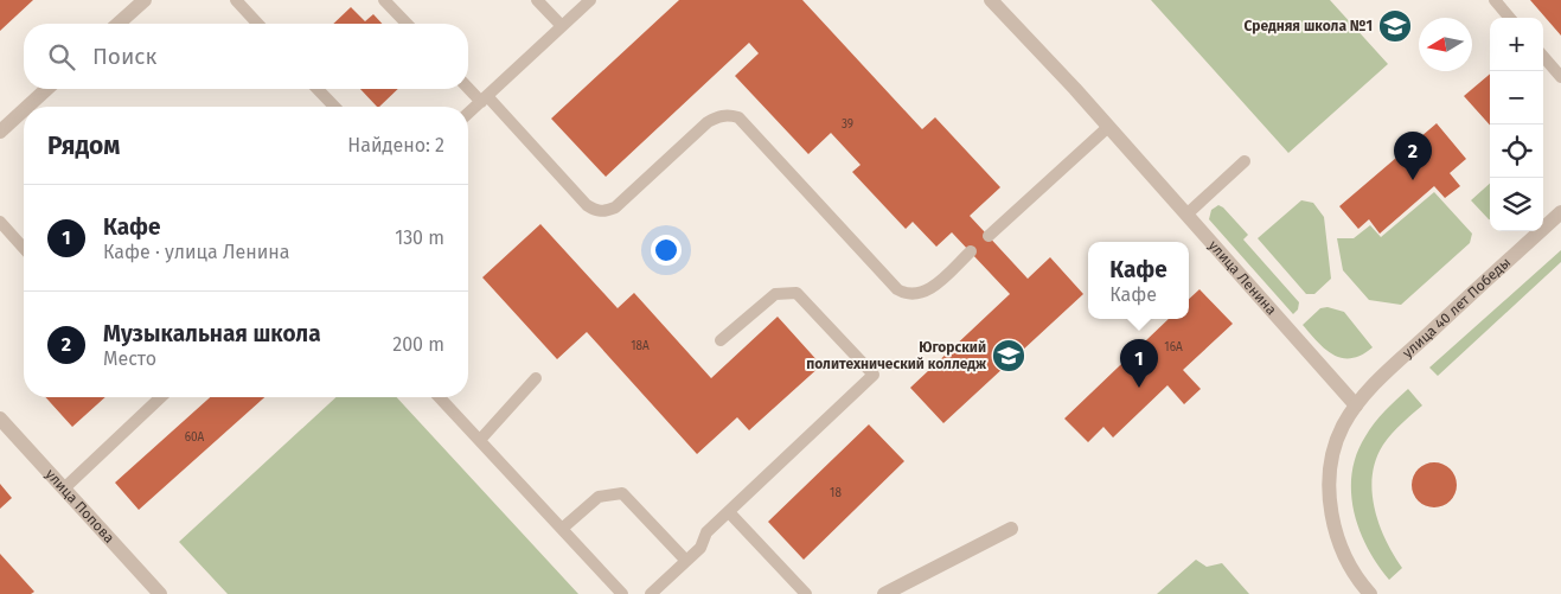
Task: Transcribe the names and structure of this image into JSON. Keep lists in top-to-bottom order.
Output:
{
  "streets": {
    "street": ["улица Ленина", "улица 40 лет Победы", "улица Попова"]
  },
  "crossings": [
    ["улица Ленина", "улица 40 лет Победы"]
  ],
  "places": {
    "school or university": ["Средняя школа №1", "Югорский политехнический колледж"]
  },
  "house_numbers": [
    "39",
    "18А",
    "16А",
    "60А",
    "18"
  ],
  "north": "left",
  "page": {
    "map_buttons": ["+", "−"],
    "search": "Поиск",
    "heading": ["Рядом", "Найдено: 2"],
    "pins": ["2", "1"],
    "list": [
      {
        "mark": "1",
        "name": "Кафе",
        "note": "Кафе · улица Ленина",
        "value": "130 m"
      },
      {
        "mark": "2",
        "name": "Музыкальная школа",
        "note": "Место",
        "value": "200 m"
      }
    ],
    "popup": ["Кафе", "Кафе"]
  }
}
